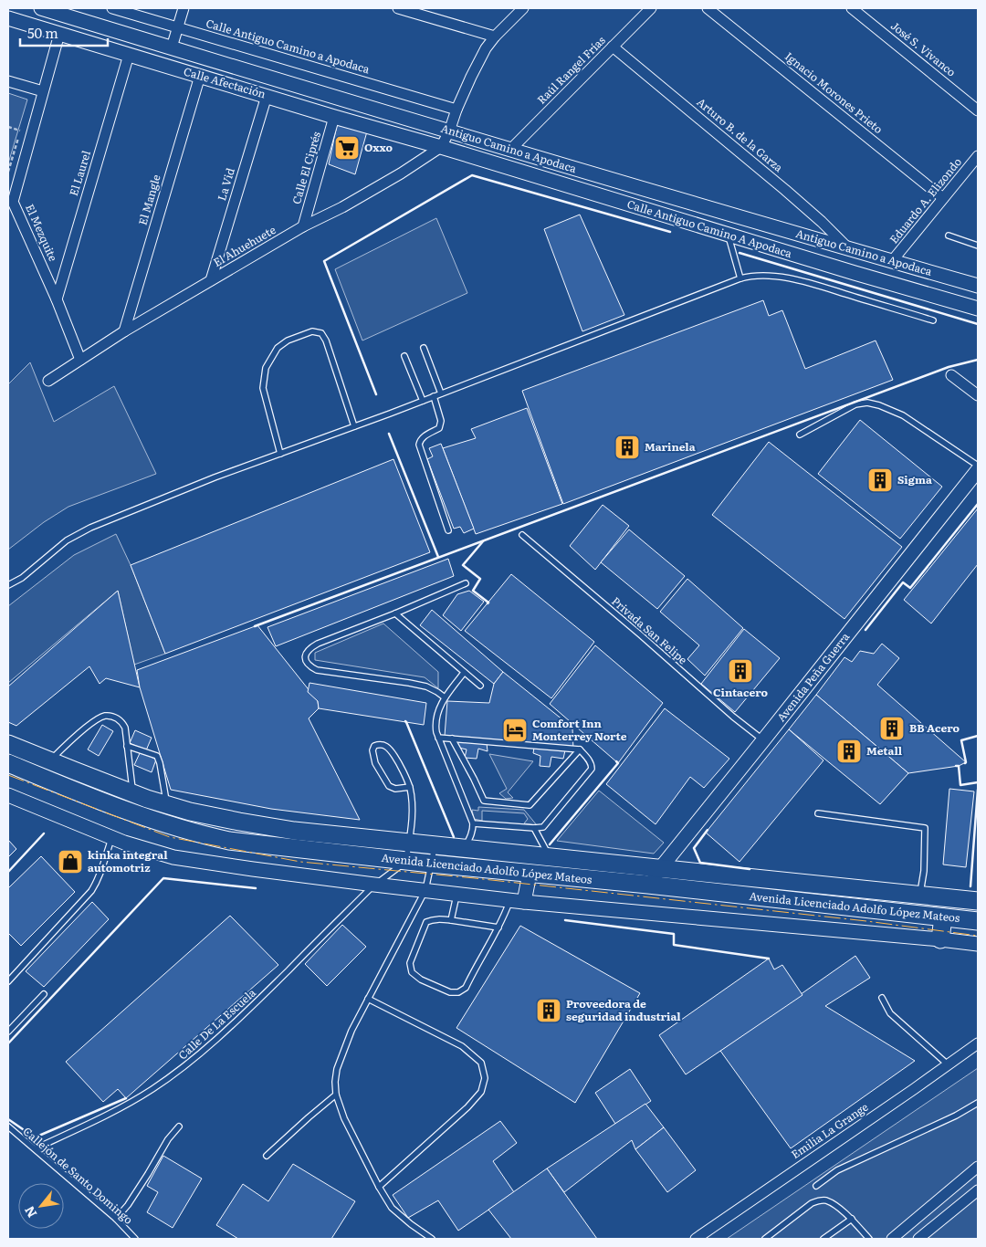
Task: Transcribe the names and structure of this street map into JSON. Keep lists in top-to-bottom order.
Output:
{
  "streets": {
    "main road": ["Avenida Licenciado Adolfo López Mateos"],
    "street": [
      "Calle Antiguo Camino a Apodaca",
      "José S. Vivanco",
      "Raúl Rangel Frías",
      "Calle Afectación",
      "Ignacio Morones Prieto",
      "Arturo B. de la Garza",
      "Antiguo Camino a Apodaca",
      "Calle El Ciprés",
      "El Laurel",
      "La Vid",
      "El Mangle",
      "Eduardo A. Elizondo",
      "Calle Antiguo Camino A Apodaca",
      "El Mezquite",
      "El Ahuehuete",
      "Avenida Peña Guerra",
      "Emilia La Grange"
    ],
    "lane": ["Privada San Felipe", "Calle De La Escuela", "Callejón de Santo Domingo"]
  },
  "crossings": [
    ["Calle Antiguo Camino a Apodaca", "El Ahuehuete"],
    ["Raúl Rangel Frías", "Arturo B. de la Garza"],
    ["Raúl Rangel Frías", "Antiguo Camino a Apodaca"],
    ["Calle Afectación", "Calle El Ciprés"],
    ["Calle Afectación", "El Laurel"],
    ["Calle Afectación", "La Vid"],
    ["Calle Afectación", "El Mangle"],
    ["Calle Afectación", "Calle Antiguo Camino A Apodaca"],
    ["Calle Afectación", "El Mezquite"],
    ["Calle Afectación", "El Ahuehuete"],
    ["Ignacio Morones Prieto", "Eduardo A. Elizondo"],
    ["Arturo B. de la Garza", "Antiguo Camino a Apodaca"],
    ["Antiguo Camino a Apodaca", "Eduardo A. Elizondo"],
    ["Antiguo Camino a Apodaca", "El Ahuehuete"],
    ["Calle El Ciprés", "El Ahuehuete"],
    ["El Laurel", "El Mezquite"],
    ["La Vid", "El Ahuehuete"],
    ["El Mangle", "El Ahuehuete"],
    ["Calle Antiguo Camino A Apodaca", "El Ahuehuete"],
    ["El Mezquite", "El Ahuehuete"],
    ["Privada San Felipe", "Avenida Peña Guerra"],
    ["Avenida Peña Guerra", "Avenida Licenciado Adolfo López Mateos"],
    ["Avenida Licenciado Adolfo López Mateos", "Calle De La Escuela"],
    ["Calle De La Escuela", "Callejón de Santo Domingo"]
  ],
  "places": {
    "supermarket": ["Oxxo"],
    "building": [
      "Marinela",
      "Sigma",
      "Cintacero",
      "BB Acero",
      "Metall",
      "Proveedora de seguridad industrial"
    ],
    "hotel": ["Comfort Inn Monterrey Norte"],
    "shop": ["kinka integral automotriz"]
  },
  "scale_bar": "50 m",
  "north": "bottom left"
}
